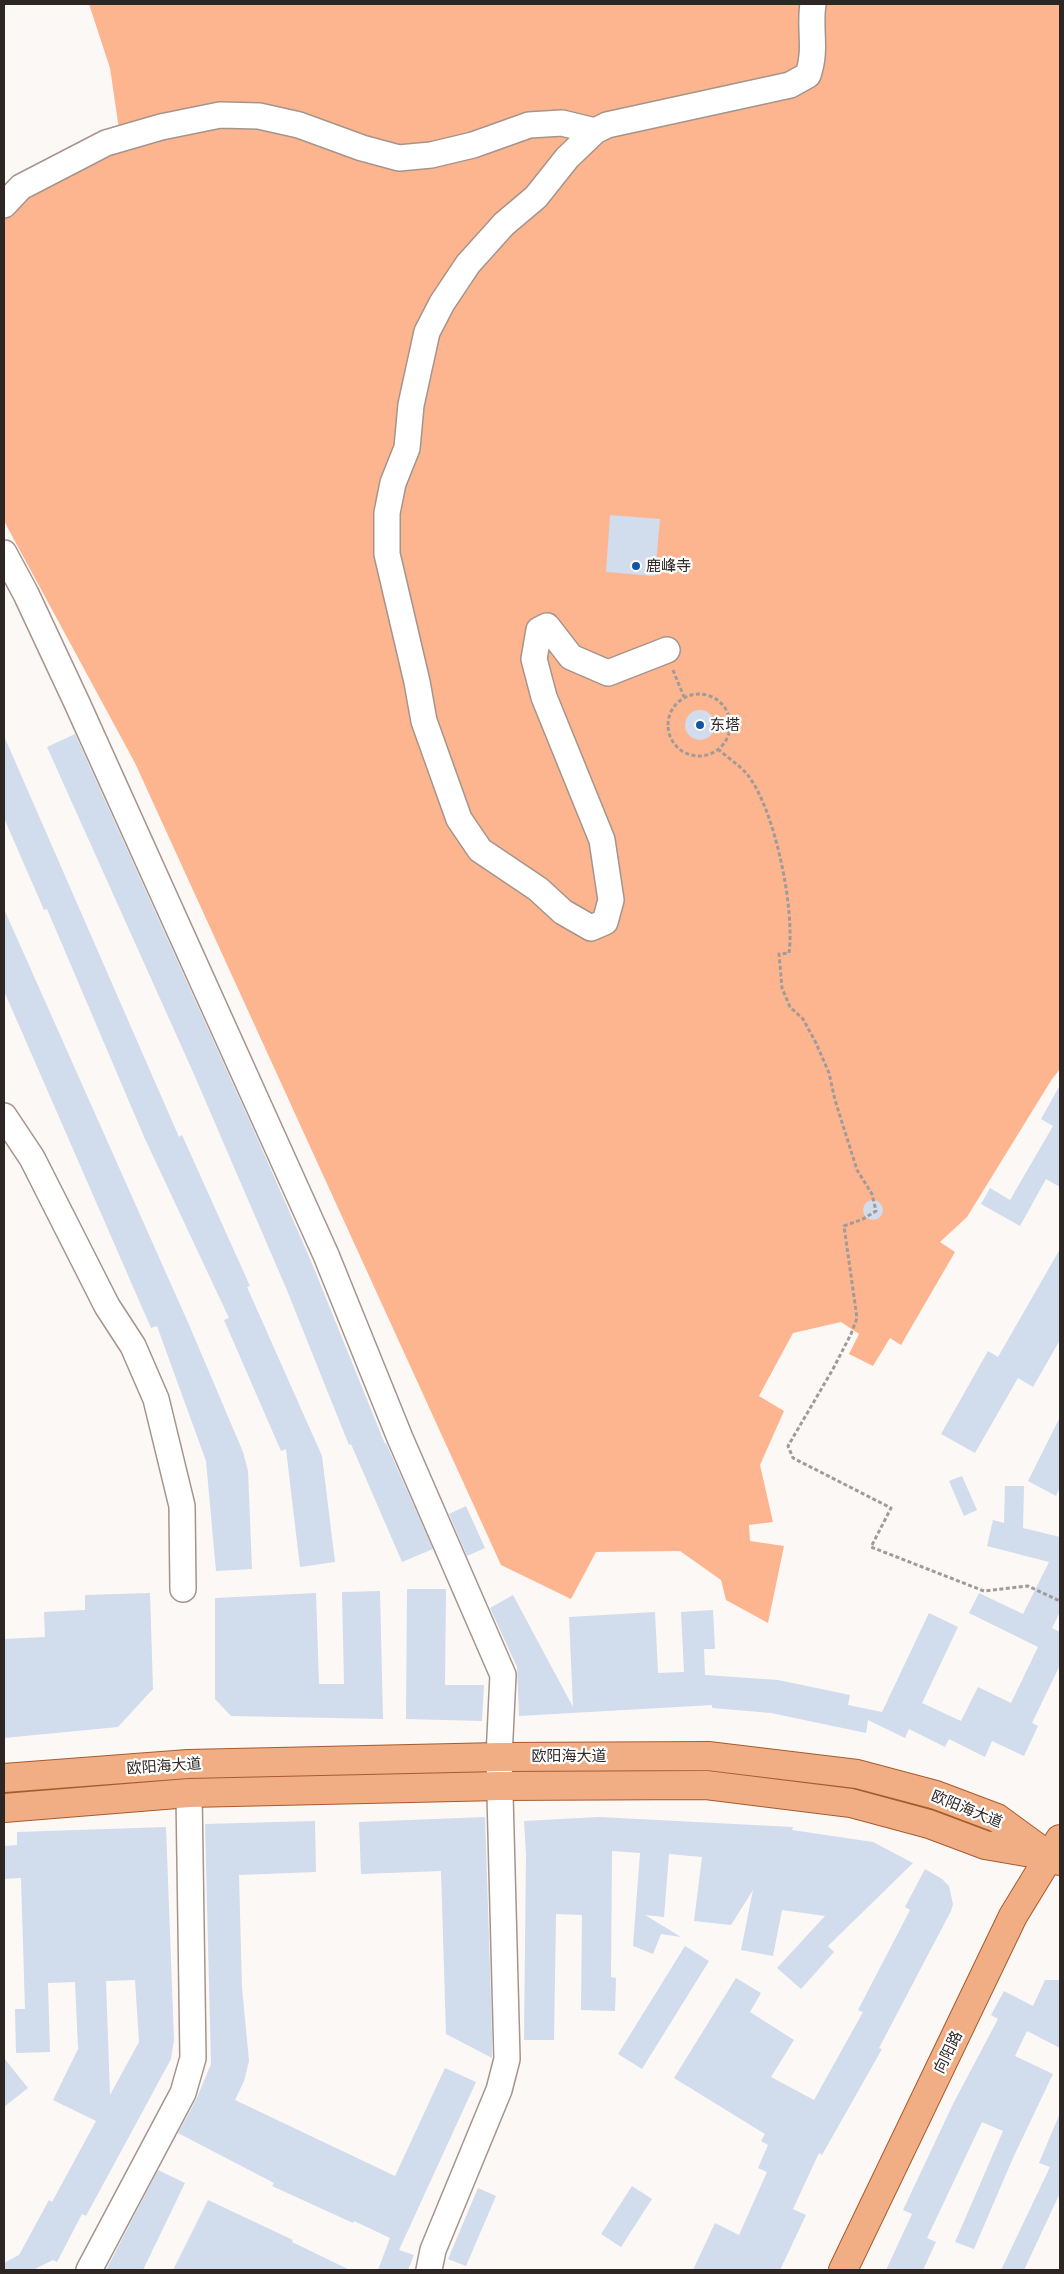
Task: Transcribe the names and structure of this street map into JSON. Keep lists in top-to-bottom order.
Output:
{
  "streets": {
    "main road": ["欧阳海大道", "向阳路"]
  },
  "crossings": [
    ["欧阳海大道", "向阳路"]
  ],
  "places": ["鹿峰寺", "东塔"]
}
